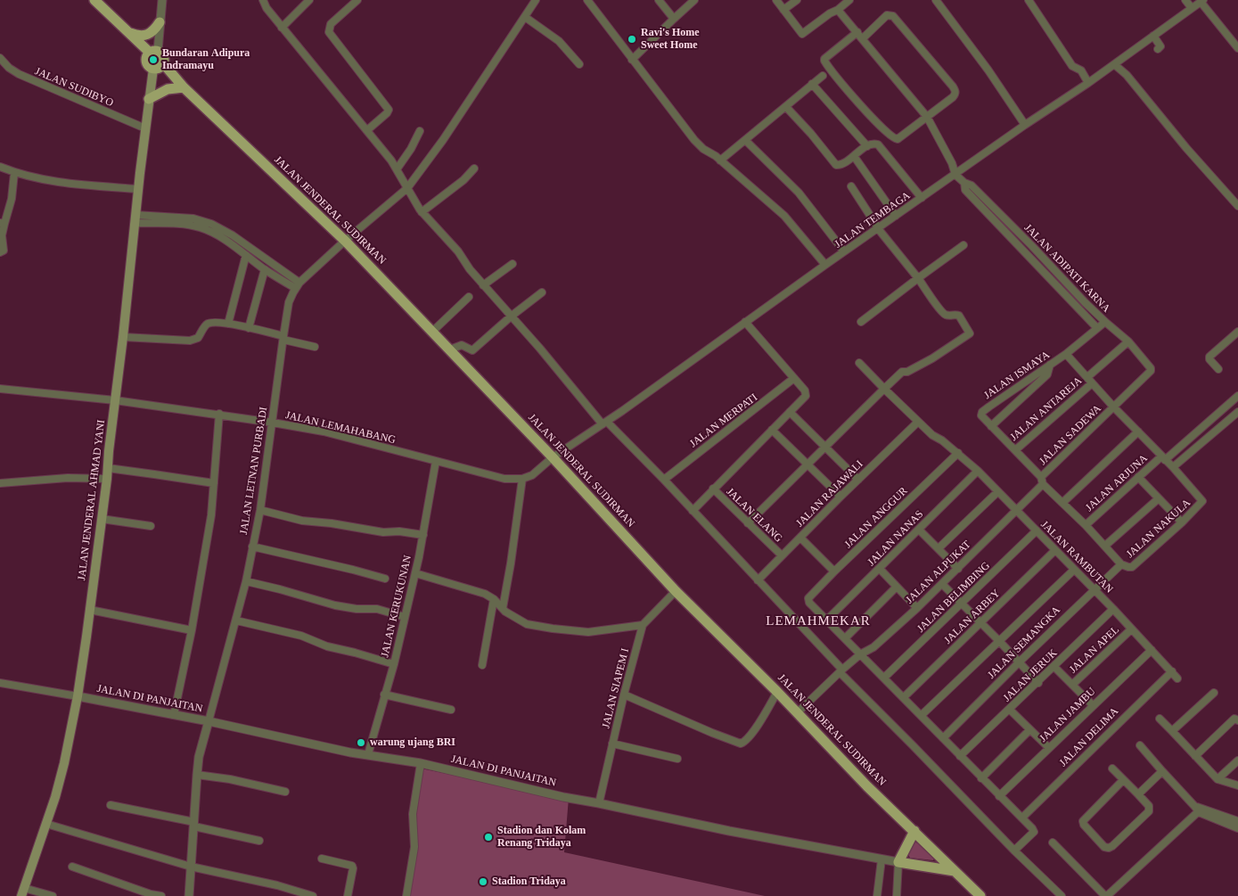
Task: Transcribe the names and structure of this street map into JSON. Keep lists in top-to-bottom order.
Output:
{
  "streets": {
    "main road": ["JALAN JENDERAL SUDIRMAN", "JALAN JENDERAL AHMAD YANI"],
    "street": [
      "JALAN SUDIBYO",
      "JALAN TEMBAGA",
      "JALAN ADIPATI KARNA",
      "JALAN ISMAYA",
      "JALAN ANTAREJA",
      "JALAN MERPATI",
      "JALAN LEMAHABANG",
      "JALAN SADEWA",
      "JALAN LETNAN PURBADI",
      "JALAN ARJUNA",
      "JALAN RAJAWALI",
      "JALAN ELANG",
      "JALAN ANGGUR",
      "JALAN NAKULA",
      "JALAN NANAS",
      "JALAN RAMBUTAN",
      "JALAN ALPUKAT",
      "JALAN BELIMBING",
      "JALAN KERUKUNAN",
      "JALAN ARBEY",
      "JALAN SEMANGKA",
      "JALAN APEL",
      "JALAN JERUK",
      "JALAN SIAPEM I",
      "JALAN DI PANJAITAN",
      "JALAN JAMBU",
      "JALAN DELIMA"
    ]
  },
  "crossings": [
    ["JALAN SUDIBYO", "JALAN JENDERAL AHMAD YANI"],
    ["JALAN JENDERAL SUDIRMAN", "JALAN TEMBAGA"],
    ["JALAN JENDERAL SUDIRMAN", "JALAN LETNAN PURBADI"],
    ["JALAN JENDERAL SUDIRMAN", "JALAN JENDERAL AHMAD YANI"],
    ["JALAN JENDERAL SUDIRMAN", "JALAN ALPUKAT"],
    ["JALAN JENDERAL SUDIRMAN", "JALAN SIAPEM I"],
    ["JALAN TEMBAGA", "JALAN ADIPATI KARNA"],
    ["JALAN ADIPATI KARNA", "JALAN ISMAYA"],
    ["JALAN ADIPATI KARNA", "JALAN ANTAREJA"],
    ["JALAN ADIPATI KARNA", "JALAN SADEWA"],
    ["JALAN LEMAHABANG", "JALAN LETNAN PURBADI"],
    ["JALAN LEMAHABANG", "JALAN JENDERAL AHMAD YANI"],
    ["JALAN LEMAHABANG", "JALAN KERUKUNAN"],
    ["JALAN SADEWA", "JALAN ALPUKAT"],
    ["JALAN LETNAN PURBADI", "JALAN DI PANJAITAN"],
    ["JALAN RAJAWALI", "JALAN ELANG"],
    ["JALAN RAJAWALI", "JALAN RAMBUTAN"],
    ["JALAN JENDERAL AHMAD YANI", "JALAN DI PANJAITAN"],
    ["JALAN ANGGUR", "JALAN NANAS"],
    ["JALAN ANGGUR", "JALAN RAMBUTAN"],
    ["JALAN NAKULA", "JALAN SEMANGKA"],
    ["JALAN NANAS", "JALAN RAMBUTAN"],
    ["JALAN RAMBUTAN", "JALAN ALPUKAT"],
    ["JALAN RAMBUTAN", "JALAN BELIMBING"],
    ["JALAN RAMBUTAN", "JALAN ARBEY"],
    ["JALAN RAMBUTAN", "JALAN SEMANGKA"],
    ["JALAN RAMBUTAN", "JALAN APEL"],
    ["JALAN RAMBUTAN", "JALAN JERUK"],
    ["JALAN RAMBUTAN", "JALAN JAMBU"],
    ["JALAN RAMBUTAN", "JALAN DELIMA"],
    ["JALAN KERUKUNAN", "JALAN DI PANJAITAN"],
    ["JALAN SIAPEM I", "JALAN DI PANJAITAN"]
  ],
  "districts": ["LEMAHMEKAR"],
  "places": [
    "Ravi's Home Sweet Home",
    "Bundaran Adipura Indramayu",
    "warung ujang BRI",
    "Stadion dan Kolam Renang Tridaya",
    "Stadion Tridaya"
  ]
}
